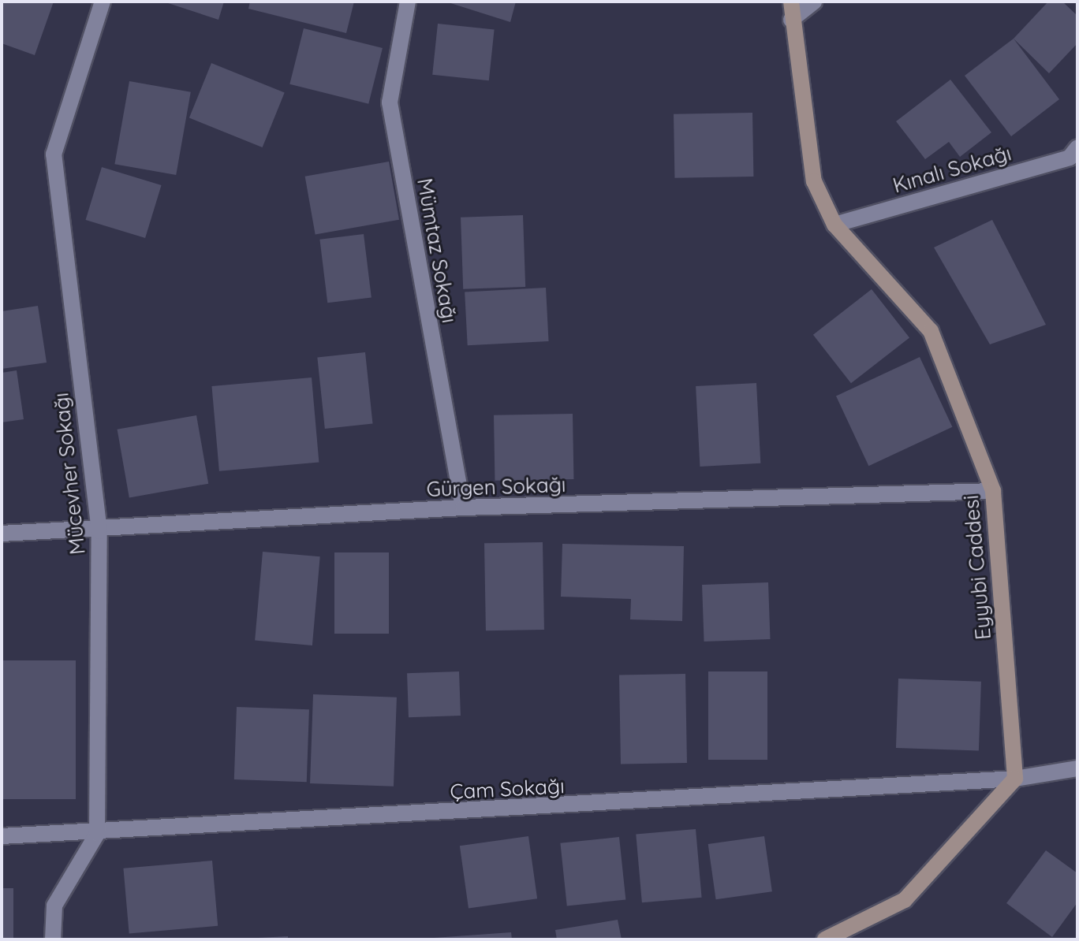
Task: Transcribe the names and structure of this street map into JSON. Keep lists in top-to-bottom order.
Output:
{
  "streets": {
    "street": [
      "Kınalı Sokağı",
      "Mümtaz Sokağı",
      "Mücevher Sokağı",
      "Gürgen Sokağı",
      "Eyyubi Caddesi",
      "Çam Sokağı"
    ]
  },
  "crossings": [
    ["Kınalı Sokağı", "Eyyubi Caddesi"],
    ["Mümtaz Sokağı", "Gürgen Sokağı"],
    ["Mücevher Sokağı", "Gürgen Sokağı"],
    ["Mücevher Sokağı", "Çam Sokağı"],
    ["Gürgen Sokağı", "Eyyubi Caddesi"],
    ["Eyyubi Caddesi", "Çam Sokağı"]
  ]
}
